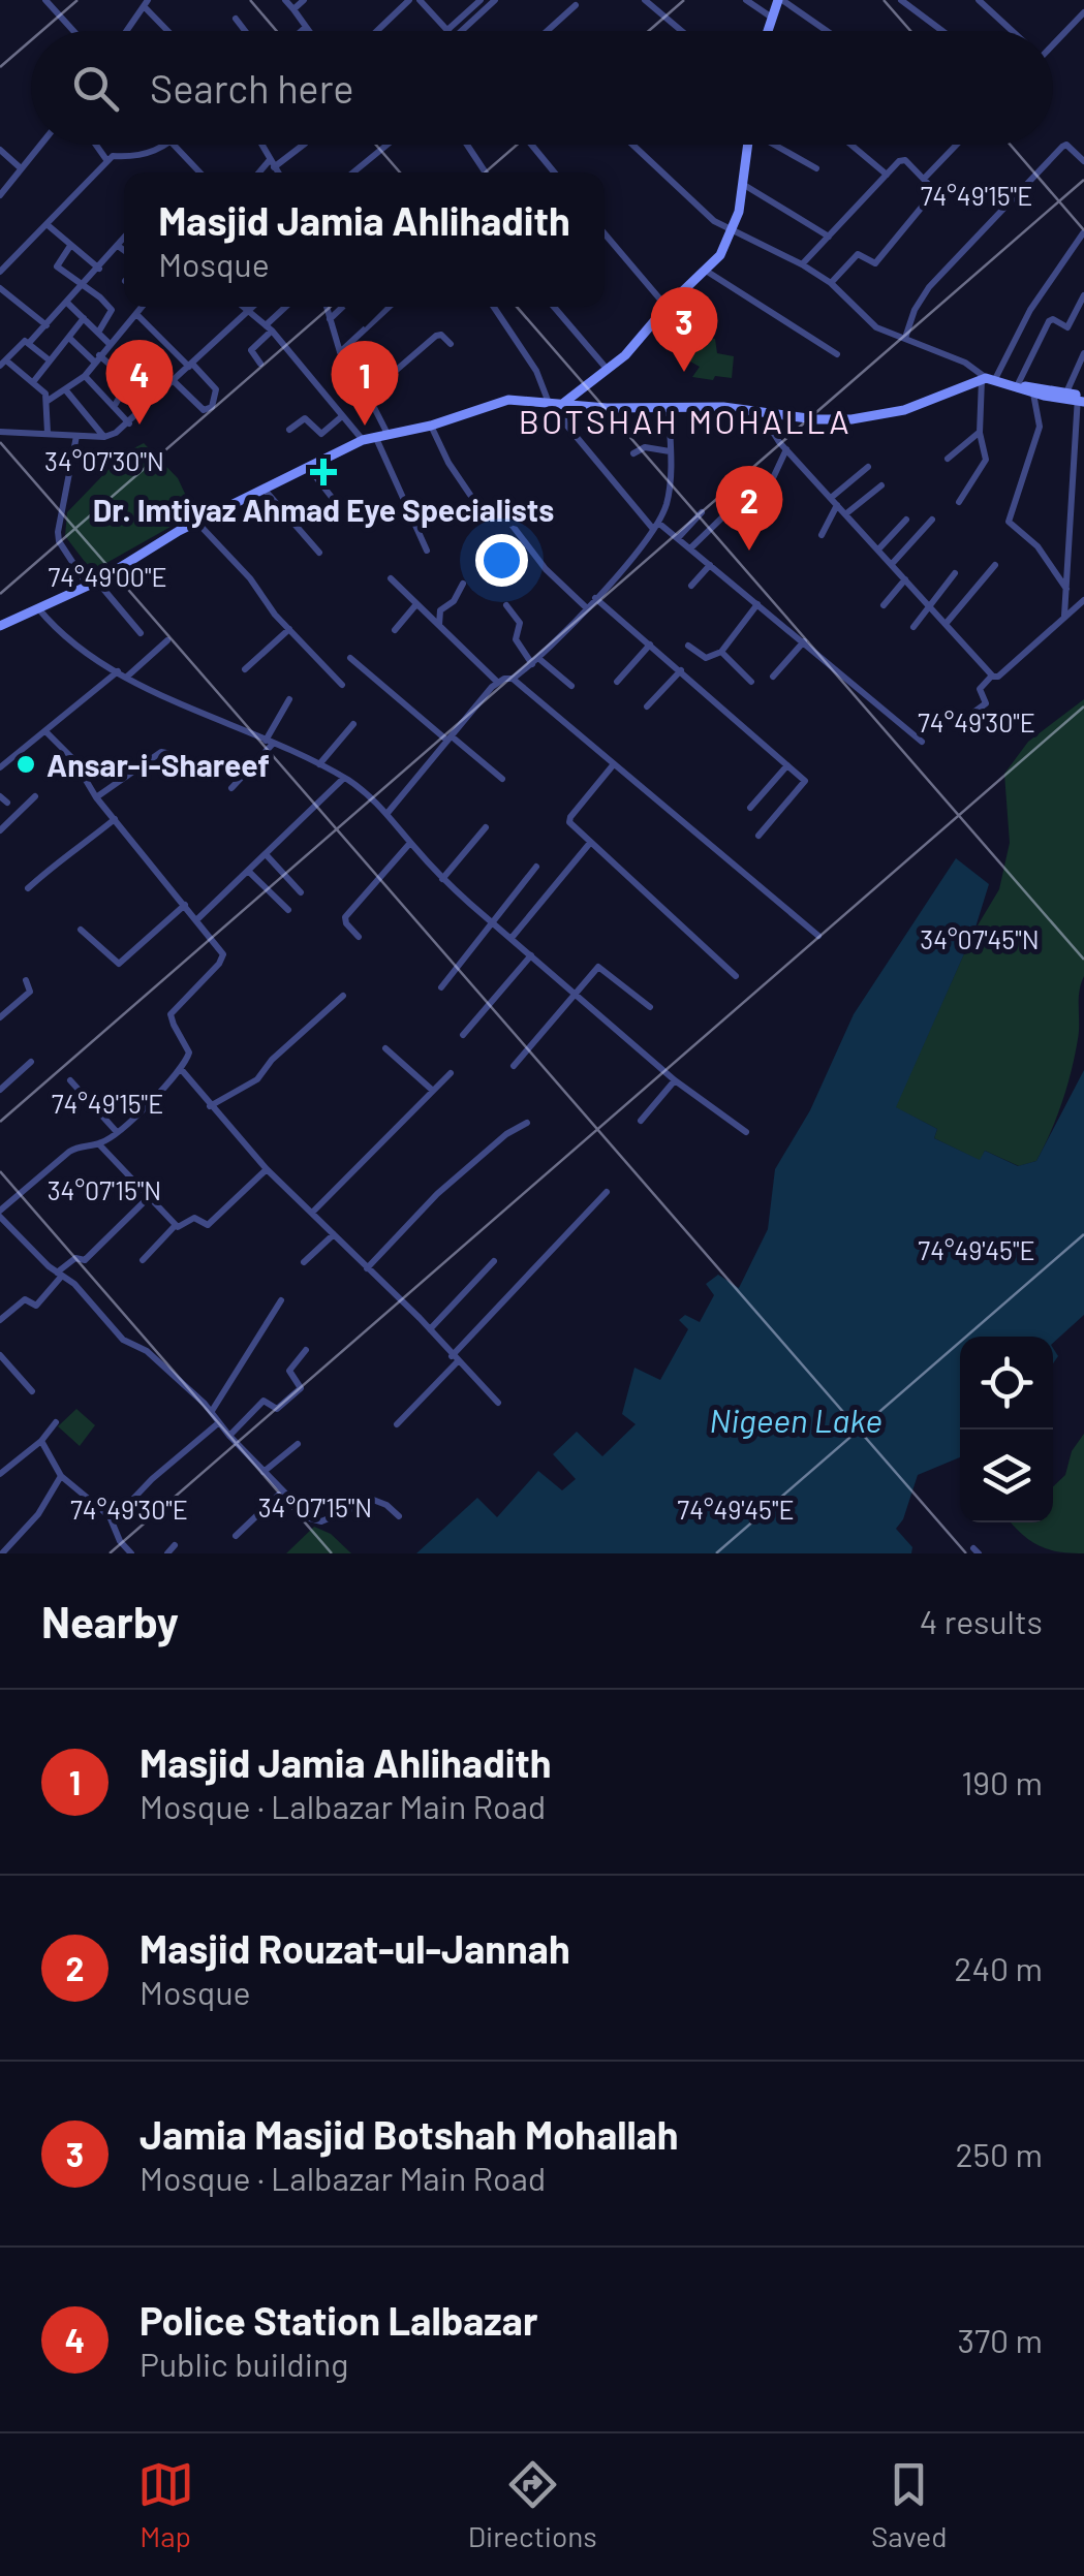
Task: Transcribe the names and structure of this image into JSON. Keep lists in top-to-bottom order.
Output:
{
  "districts": ["BOTSHAH MOHALLA"],
  "water": ["Nigeen Lake"],
  "places": {
    "health": ["Dr. Imtiyaz Ahmad Eye Specialists"],
    "other": ["Ansar-i-Shareef"]
  },
  "page": {
    "search": "Search here",
    "popup": ["Masjid Jamia Ahlihadith", "Mosque"],
    "pins": [
      "3",
      "4",
      "1",
      "2"
    ],
    "heading": ["Nearby", "4 results"],
    "list": [
      {
        "mark": "1",
        "name": "Masjid Jamia Ahlihadith",
        "note": "Mosque · Lalbazar Main Road",
        "value": "190 m"
      },
      {
        "mark": "2",
        "name": "Masjid Rouzat-ul-Jannah",
        "note": "Mosque",
        "value": "240 m"
      },
      {
        "mark": "3",
        "name": "Jamia Masjid Botshah Mohallah",
        "note": "Mosque · Lalbazar Main Road",
        "value": "250 m"
      },
      {
        "mark": "4",
        "name": "Police Station Lalbazar",
        "note": "Public building",
        "value": "370 m"
      }
    ],
    "nav": ["Map", "Directions", "Saved"]
  },
  "coordinates": [
    "74°49'15\"E",
    "34°07'30\"N",
    "74°49'00\"E",
    "74°49'30\"E",
    "34°07'45\"N",
    "34°07'15\"N",
    "74°49'45\"E"
  ]
}
